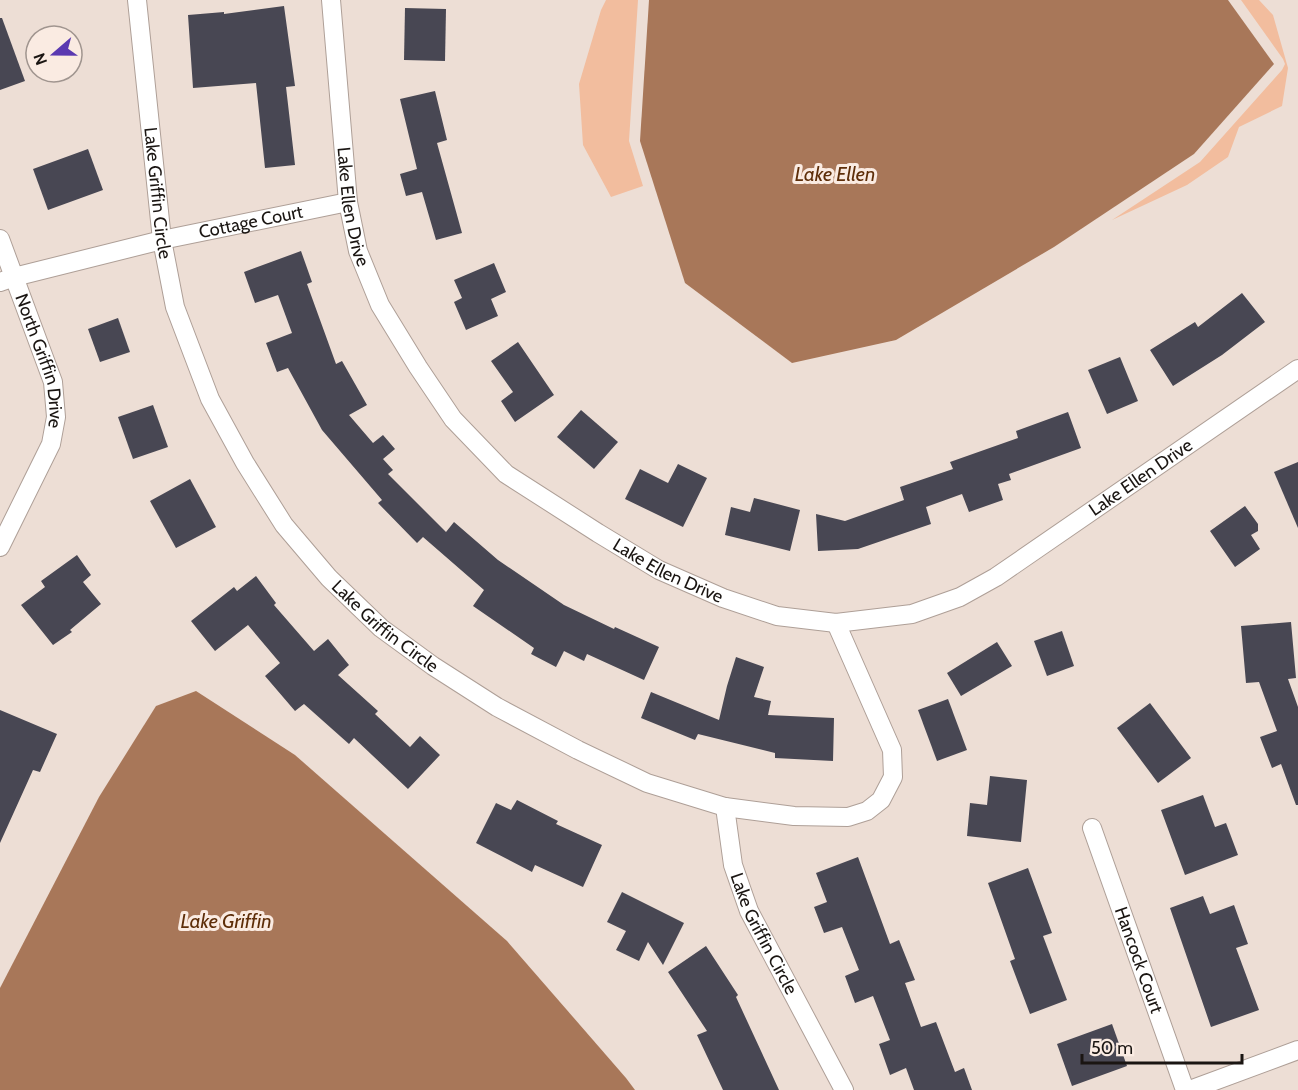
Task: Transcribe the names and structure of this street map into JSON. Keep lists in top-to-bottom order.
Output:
{
  "streets": {
    "street": [
      "Lake Griffin Circle",
      "Lake Ellen Drive",
      "Cottage Court",
      "North Griffin Drive",
      "Hancock Court"
    ]
  },
  "crossings": [
    ["Lake Griffin Circle", "Cottage Court"],
    ["Lake Ellen Drive", "Cottage Court"],
    ["Cottage Court", "North Griffin Drive"]
  ],
  "water": ["Lake Ellen", "Lake Griffin"],
  "scale_bar": "50 m",
  "north": "left"
}
